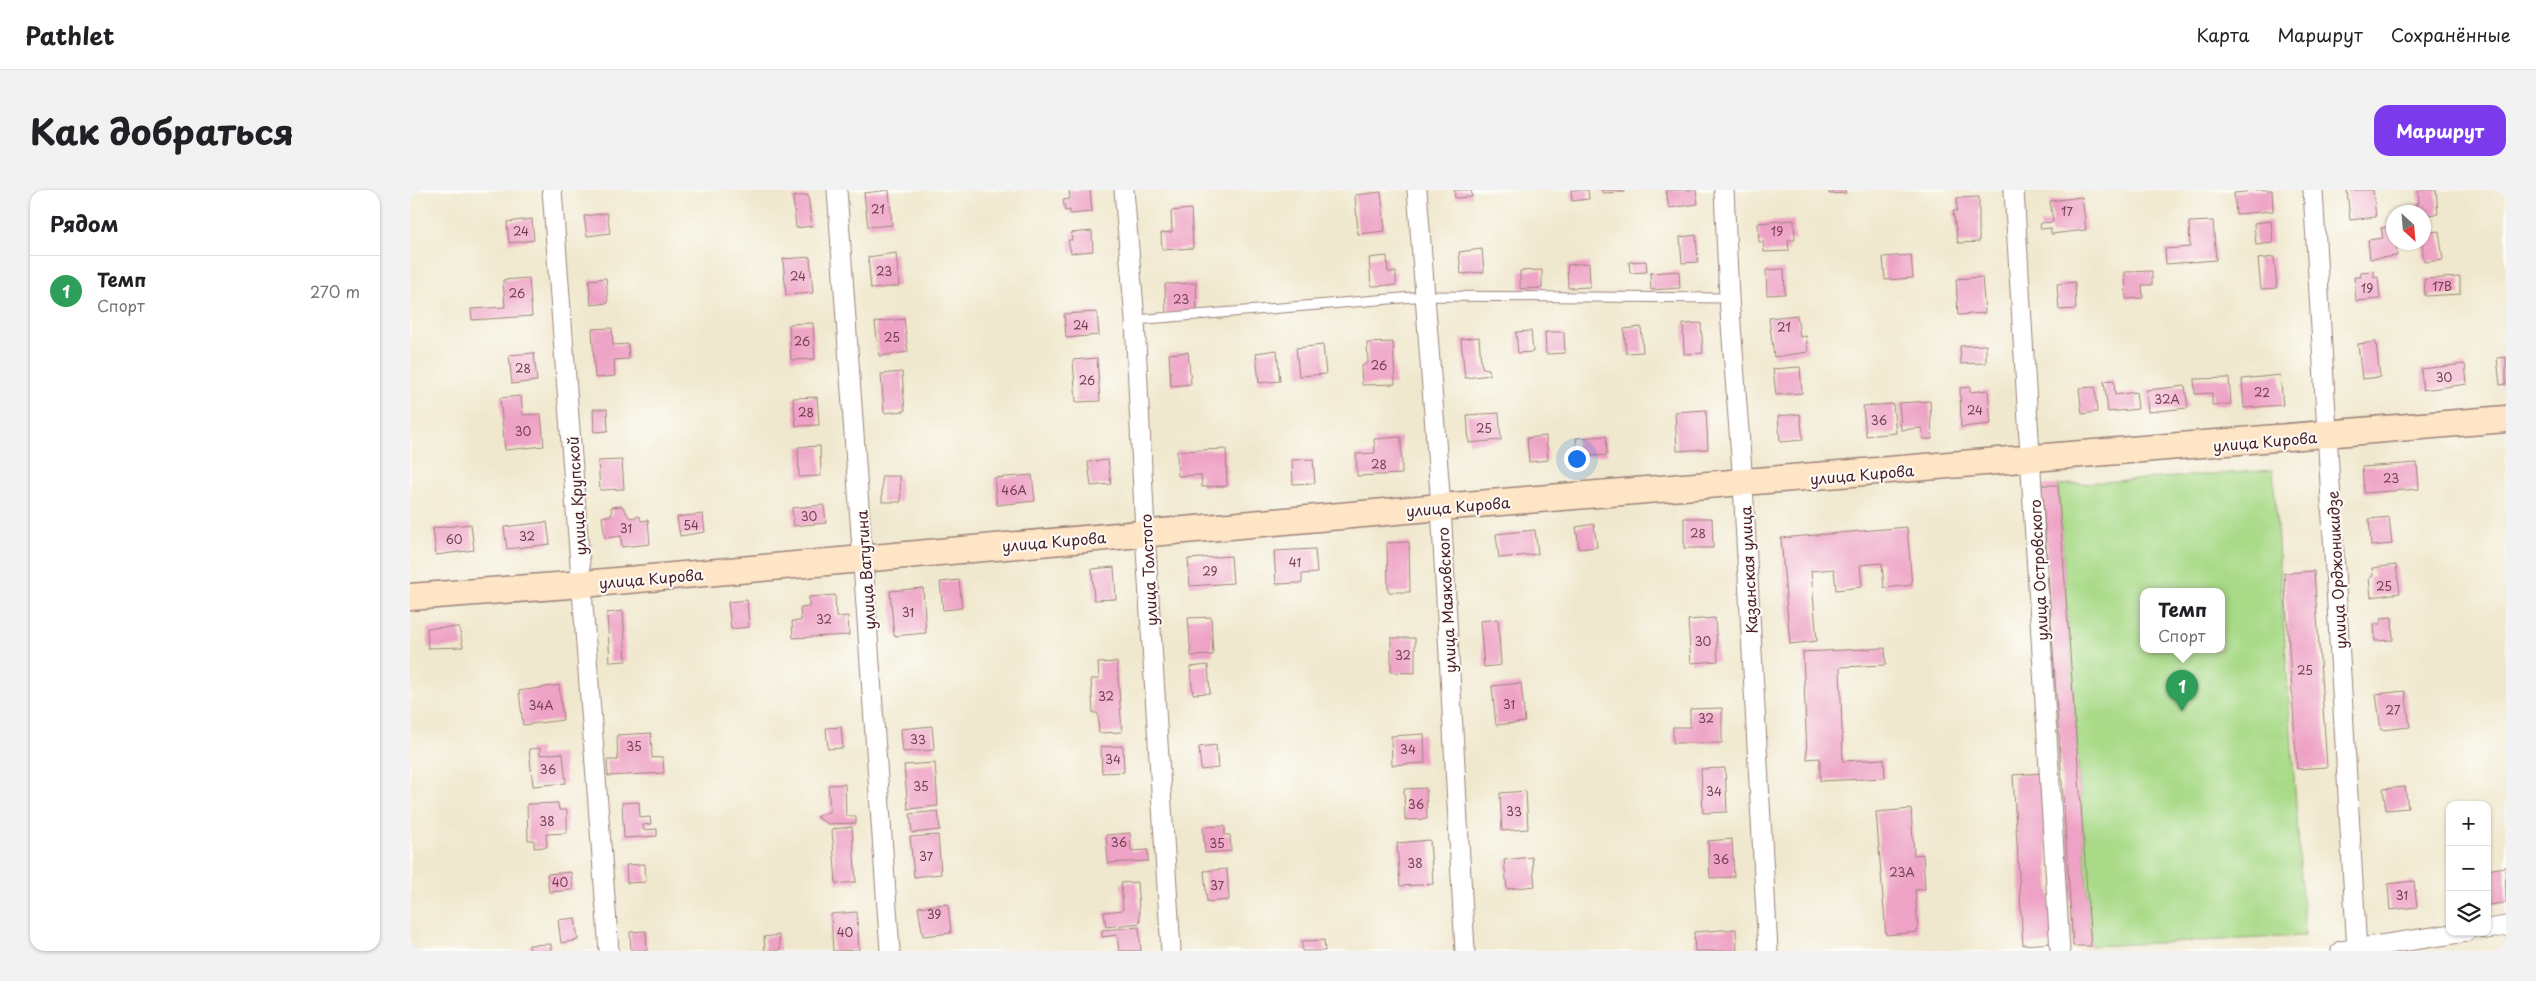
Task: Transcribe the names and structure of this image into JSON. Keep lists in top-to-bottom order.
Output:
{
  "streets": {
    "street": [
      "улица Кирова",
      "улица Крупской",
      "улица Ватутина",
      "улица Толстого",
      "Казанская улица",
      "улица Островского",
      "улица Орджоникидзе",
      "улица Маяковского"
    ]
  },
  "crossings": [
    ["улица Кирова", "улица Крупской"],
    ["улица Кирова", "улица Ватутина"],
    ["улица Кирова", "улица Толстого"],
    ["улица Кирова", "Казанская улица"],
    ["улица Кирова", "улица Островского"],
    ["улица Кирова", "улица Орджоникидзе"],
    ["улица Кирова", "улица Маяковского"]
  ],
  "house_numbers": [
    "21",
    "17",
    "24",
    "19",
    "23",
    "24",
    "17В",
    "19",
    "26",
    "23",
    "24",
    "21",
    "25",
    "26",
    "26",
    "28",
    "30",
    "26",
    "22",
    "32А",
    "24",
    "28",
    "36",
    "25",
    "30",
    "28",
    "23",
    "46А",
    "30",
    "54",
    "31",
    "28",
    "32",
    "60",
    "41",
    "29",
    "25",
    "31",
    "32",
    "30",
    "32",
    "25",
    "32",
    "31",
    "34А",
    "27",
    "32",
    "33",
    "35",
    "34",
    "34",
    "36",
    "35",
    "34",
    "36",
    "33",
    "38",
    "36",
    "35",
    "37",
    "36",
    "38",
    "23А",
    "40",
    "37",
    "31",
    "39",
    "40"
  ],
  "north": "bottom right",
  "page": {
    "header": "Pathlet",
    "nav": ["Карта", "Маршрут", "Сохранённые"],
    "title": "Как добраться",
    "buttons": "Маршрут",
    "heading": "Рядом",
    "list": [
      {
        "mark": "1",
        "name": "Темп",
        "note": "Спорт",
        "value": "270 m"
      }
    ],
    "popup": ["Темп", "Спорт"],
    "pins": "1",
    "map_buttons": ["+", "−"]
  }
}
